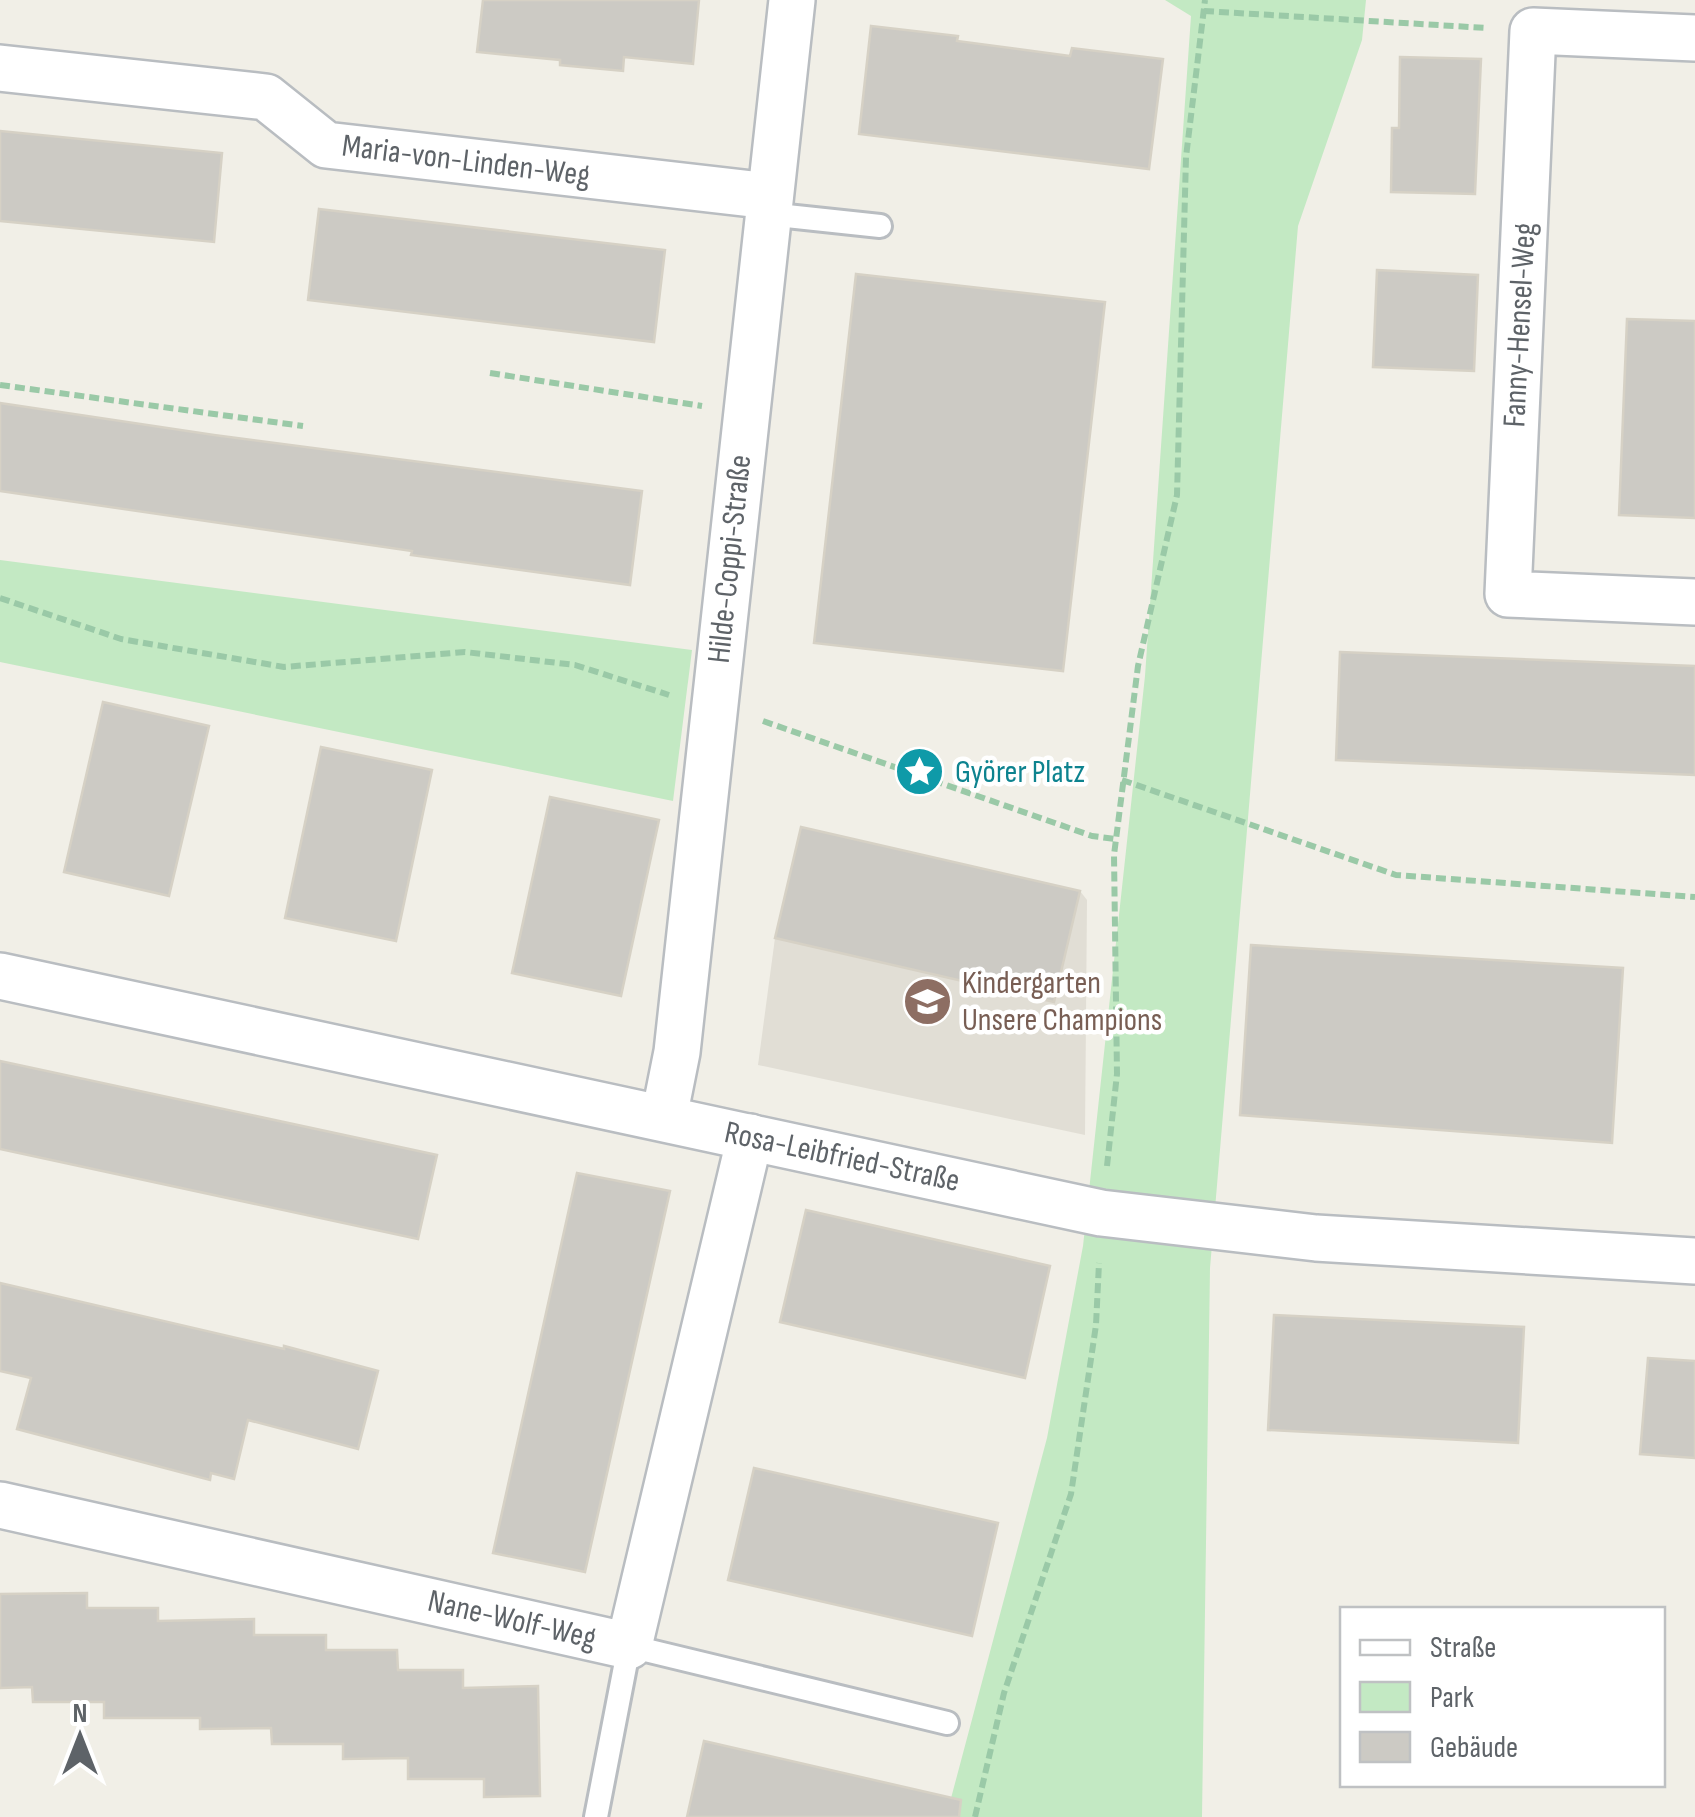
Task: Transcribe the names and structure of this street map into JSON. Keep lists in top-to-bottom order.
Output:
{
  "streets": {
    "street": [
      "Maria-von-Linden-Weg",
      "Fanny-Hensel-Weg",
      "Hilde-Coppi-Straße",
      "Rosa-Leibfried-Straße",
      "Nane-Wolf-Weg"
    ]
  },
  "crossings": [
    ["Maria-von-Linden-Weg", "Hilde-Coppi-Straße"],
    ["Hilde-Coppi-Straße", "Rosa-Leibfried-Straße"],
    ["Rosa-Leibfried-Straße", "Nane-Wolf-Weg"]
  ],
  "places": {
    "place": ["Györer Platz"],
    "school or university": ["Kindergarten Unsere Champions"]
  },
  "legend": ["Straße", "Park", "Gebäude"],
  "north": "top"
}
